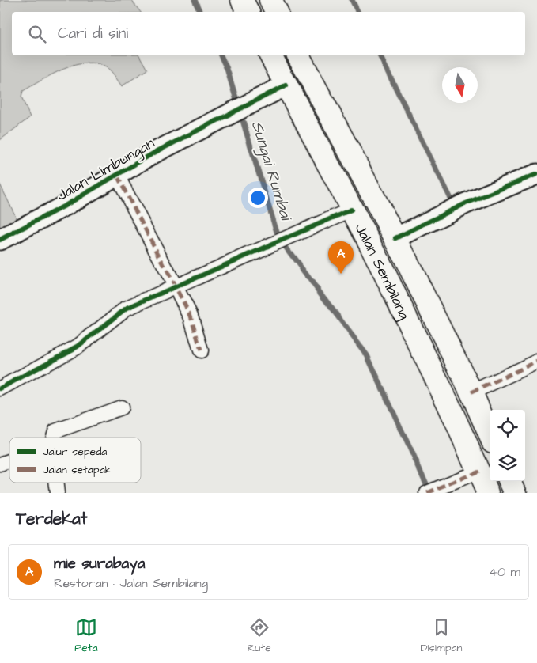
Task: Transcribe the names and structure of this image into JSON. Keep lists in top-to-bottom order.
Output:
{
  "streets": {
    "main road": ["Jalan Sembilang"],
    "street": ["Jalan Limbungan"]
  },
  "crossings": [
    ["Jalan Limbungan", "Jalan Sembilang"]
  ],
  "water": ["Sungai Rumbai"],
  "legend": ["Jalur sepeda", "Jalan setapak"],
  "north": "bottom",
  "page": {
    "search": "Cari di sini",
    "pins": "A",
    "heading": "Terdekat",
    "list": [
      {
        "mark": "A",
        "name": "mie surabaya",
        "note": "Restoran · Jalan Sembilang",
        "value": "40 m"
      }
    ],
    "nav": ["Peta", "Rute", "Disimpan"]
  }
}
